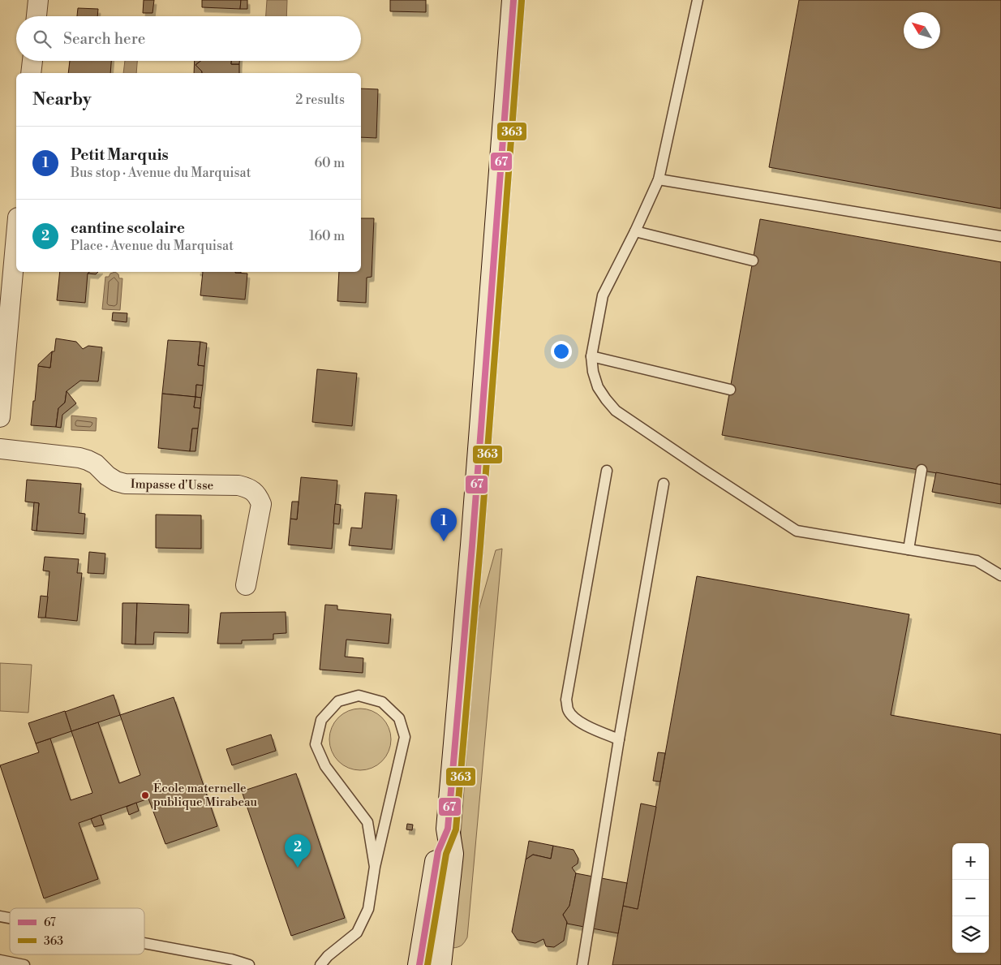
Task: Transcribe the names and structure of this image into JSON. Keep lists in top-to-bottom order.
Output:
{
  "streets": {
    "street": ["Impasse d'Usse"]
  },
  "places": ["École maternelle publique Mirabeau"],
  "lines": ["transit line 67", "transit line 363"],
  "legend": ["67", "363"],
  "north": "top left",
  "page": {
    "search": "Search here",
    "heading": ["Nearby", "2 results"],
    "list": [
      {
        "mark": "1",
        "name": "Petit Marquis",
        "note": "Bus stop · Avenue du Marquisat",
        "value": "60 m"
      },
      {
        "mark": "2",
        "name": "cantine scolaire",
        "note": "Place · Avenue du Marquisat",
        "value": "160 m"
      }
    ],
    "pins": ["1", "2"],
    "map_buttons": ["+", "−"]
  }
}
